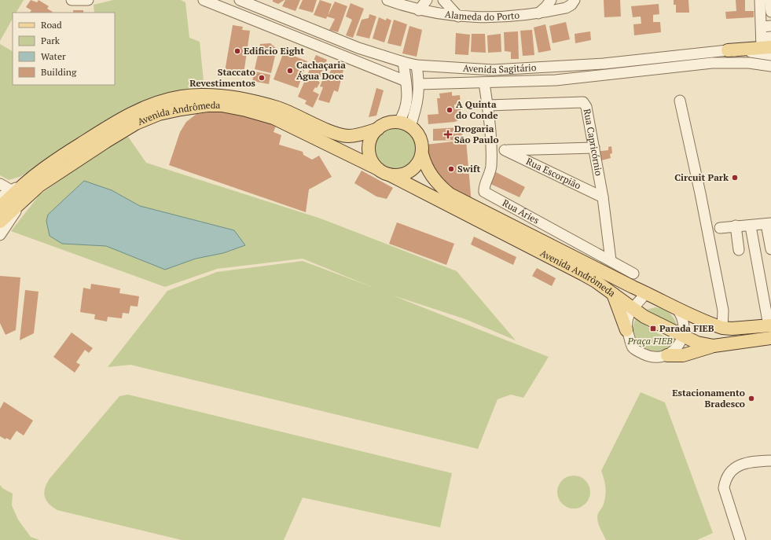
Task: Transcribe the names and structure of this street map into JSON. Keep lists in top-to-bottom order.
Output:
{
  "streets": {
    "main road": ["Avenida Andrômeda"],
    "street": [
      "Alameda do Porto",
      "Avenida Sagitário",
      "Rua Capricórnio",
      "Rua Escorpião",
      "Rua Áries"
    ]
  },
  "crossings": [
    ["Avenida Sagitário", "Rua Áries"],
    ["Rua Capricórnio", "Rua Escorpião"],
    ["Rua Capricórnio", "Rua Áries"]
  ],
  "parks": ["Praça FIEB"],
  "places": {
    "other": [
      "Edificio Eight",
      "Cachaçaria Água Doce",
      "Staccato Revestimentos",
      "A Quinta do Conde",
      "Swift",
      "Circuit Park",
      "Estacionamento Bradesco"
    ],
    "health": ["Drogaria São Paulo"],
    "transit": ["Parada FIEB"]
  },
  "legend": [
    "Road",
    "Park",
    "Water",
    "Building"
  ]
}
